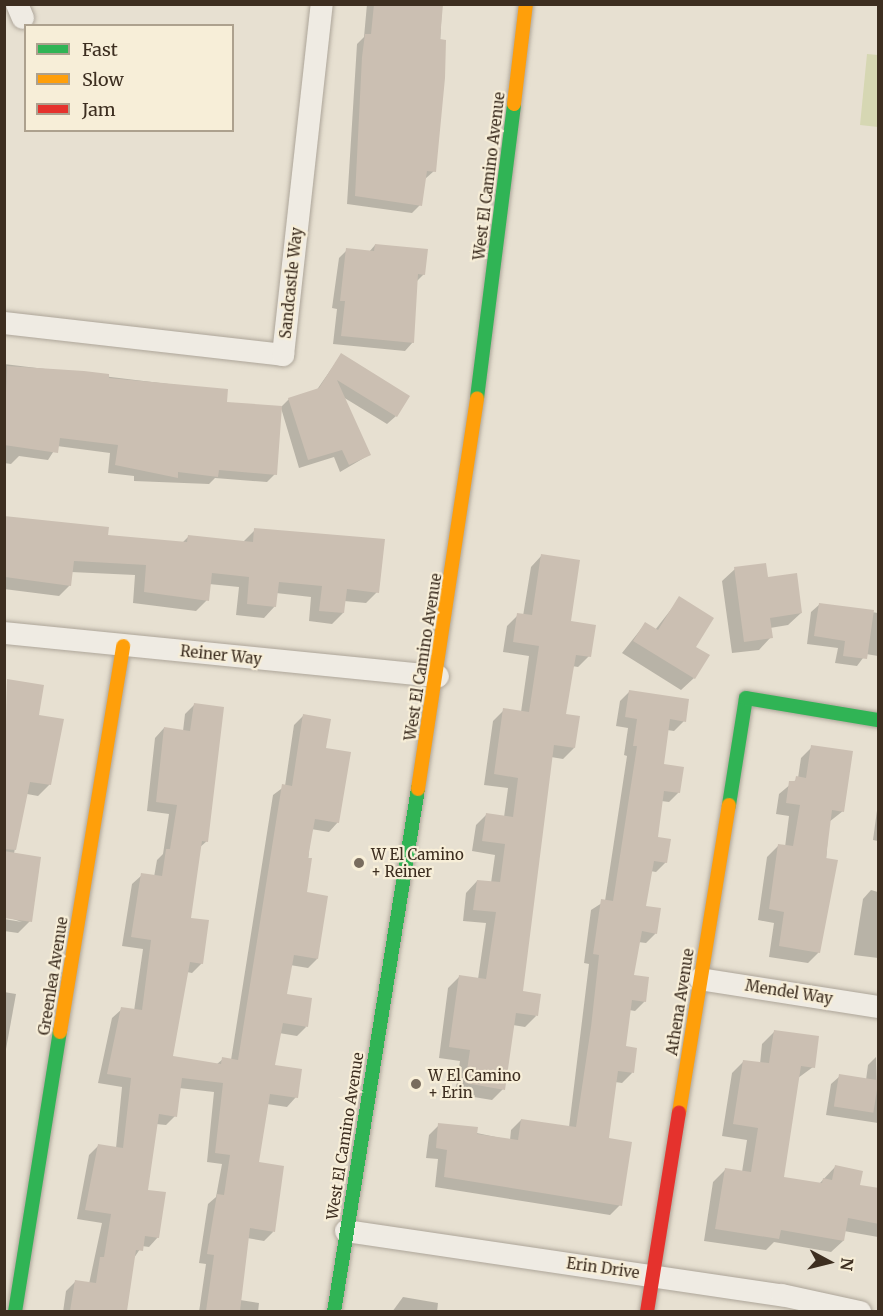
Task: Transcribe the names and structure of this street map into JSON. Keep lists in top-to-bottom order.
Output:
{
  "streets": {
    "street": [
      "West El Camino Avenue",
      "Sandcastle Way",
      "Reiner Way",
      "Greenlea Avenue",
      "Mendel Way",
      "Athena Avenue",
      "Erin Drive"
    ]
  },
  "crossings": [
    ["West El Camino Avenue", "Reiner Way"],
    ["West El Camino Avenue", "Erin Drive"],
    ["Reiner Way", "Greenlea Avenue"],
    ["Mendel Way", "Athena Avenue"],
    ["Athena Avenue", "Erin Drive"]
  ],
  "places": ["W El Camino + Reiner", "W El Camino + Erin"],
  "legend": ["Fast", "Slow", "Jam"],
  "north": "right"
}
